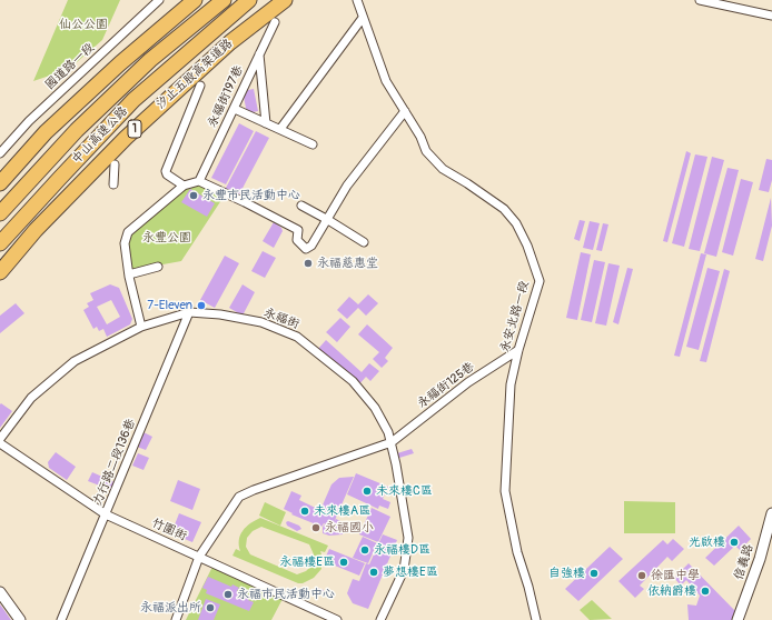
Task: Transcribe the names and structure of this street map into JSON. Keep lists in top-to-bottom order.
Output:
{
  "streets": {
    "highway": ["汐止五股高架道路", "1", "中山高速公路"],
    "street": [
      "國道路一段",
      "永福街197巷",
      "永安北路一段",
      "永福街",
      "永福街125巷",
      "力行路二段136巷",
      "竹圍街",
      "信義路"
    ]
  },
  "crossings": [
    ["永安北路一段", "永福街125巷"],
    ["永福街", "永福街125巷"],
    ["永福街", "力行路二段136巷"],
    ["永福街125巷", "竹圍街"],
    ["力行路二段136巷", "竹圍街"]
  ],
  "parks": ["仙公公園", "永豐公園"],
  "places": [
    "永豐市民活動中心",
    "永福慈惠堂",
    "7-Eleven",
    "未來樓C區",
    "未來樓A區",
    "永福國小",
    "光啟樓",
    "永福樓D區",
    "永福樓E區",
    "夢想樓E區",
    "自強樓",
    "徐匯中學",
    "依納爵樓",
    "永福市民活動中心",
    "永福派出所"
  ]
}
